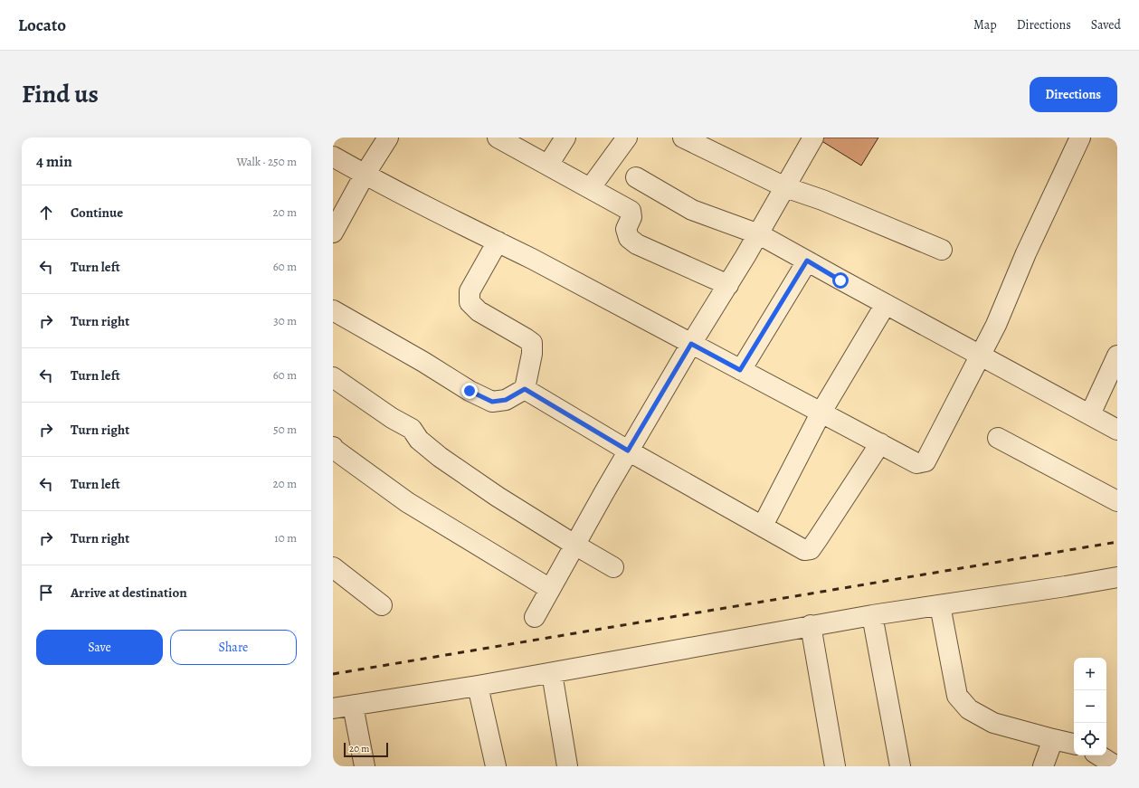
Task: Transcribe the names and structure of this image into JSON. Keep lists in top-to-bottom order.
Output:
{
  "scale_bar": "20 m",
  "page": {
    "header": "Locato",
    "nav": ["Map", "Directions", "Saved"],
    "title": "Find us",
    "buttons": [
      "Directions",
      ["Save", "Share"]
    ],
    "heading": ["4 min", "Walk · 250 m"],
    "list": [
      ["Continue", "20 m"],
      ["Turn left", "60 m"],
      ["Turn right", "30 m"],
      ["Turn left", "60 m"],
      ["Turn right", "50 m"],
      ["Turn left", "20 m"],
      ["Turn right", "10 m"],
      "Arrive at destination"
    ],
    "map_buttons": ["+", "−"],
    "scale": "20 m"
  }
}
